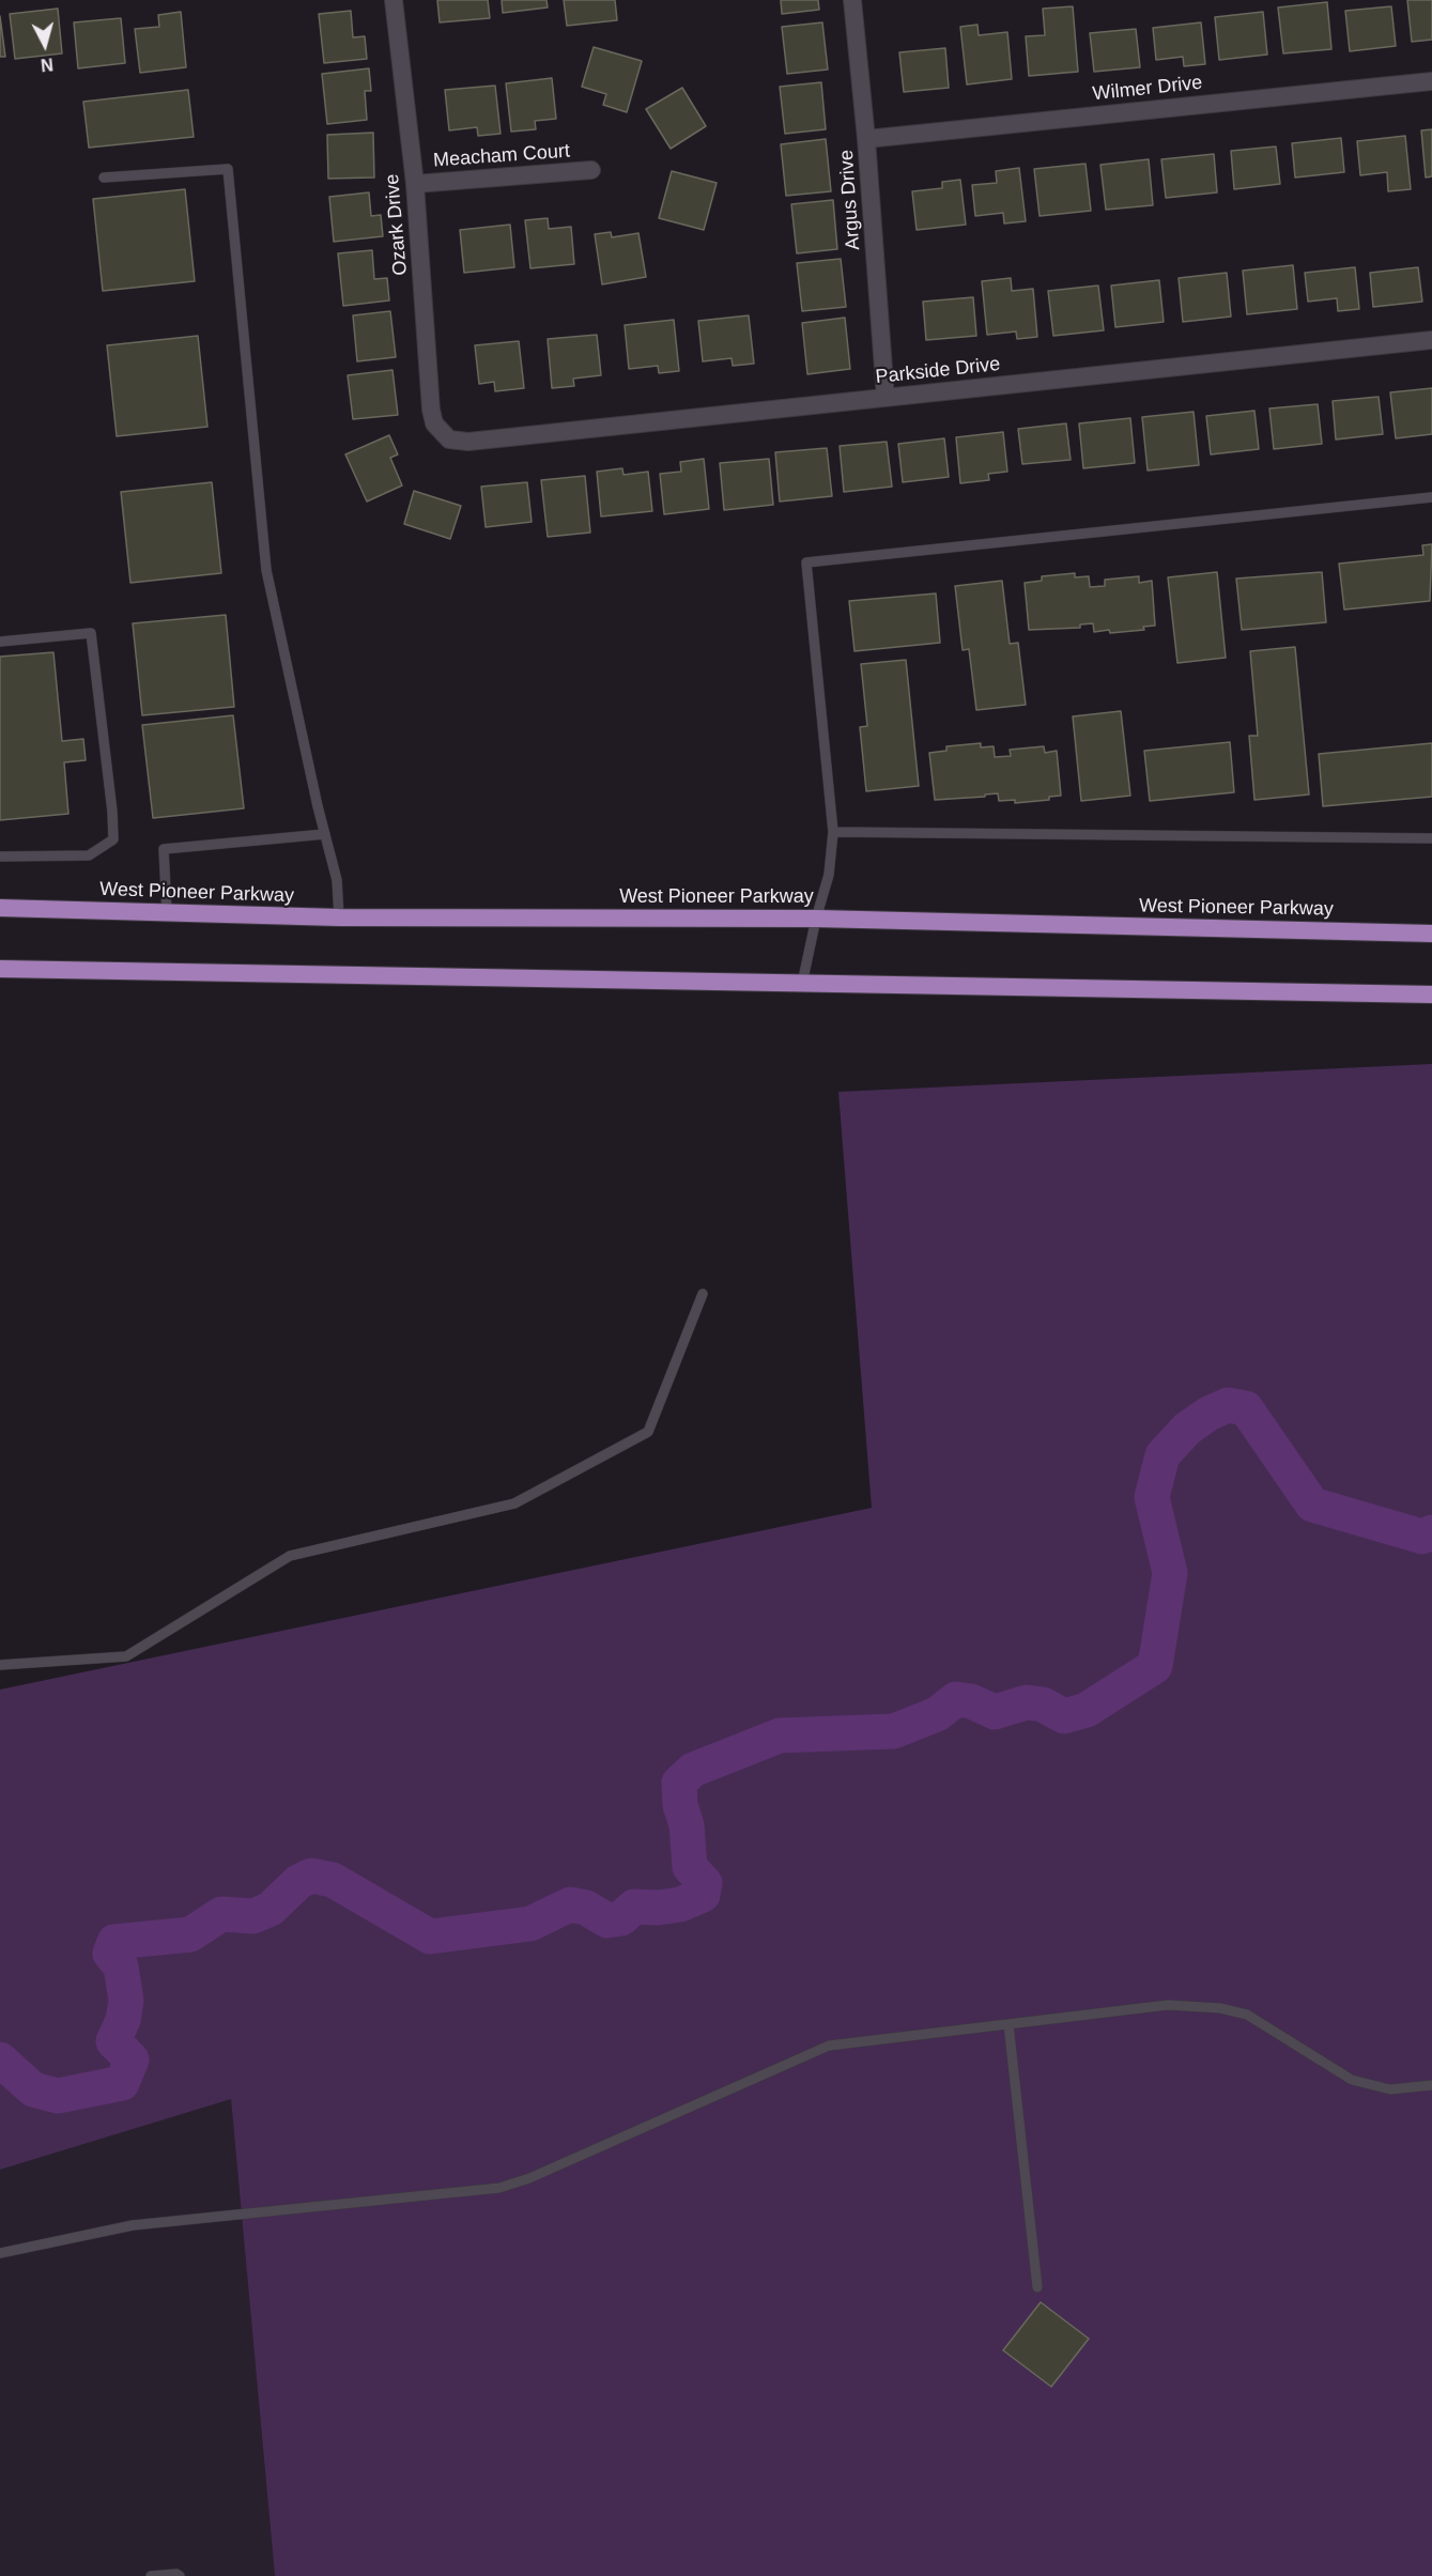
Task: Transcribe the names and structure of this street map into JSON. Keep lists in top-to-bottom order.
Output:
{
  "streets": {
    "main road": ["West Pioneer Parkway"],
    "street": [
      "Wilmer Drive",
      "Meacham Court",
      "Argus Drive",
      "Ozark Drive",
      "Parkside Drive"
    ]
  },
  "crossings": [
    ["Wilmer Drive", "Argus Drive"],
    ["Meacham Court", "Ozark Drive"],
    ["Argus Drive", "Parkside Drive"],
    ["Ozark Drive", "Parkside Drive"]
  ],
  "north": "bottom"
}
